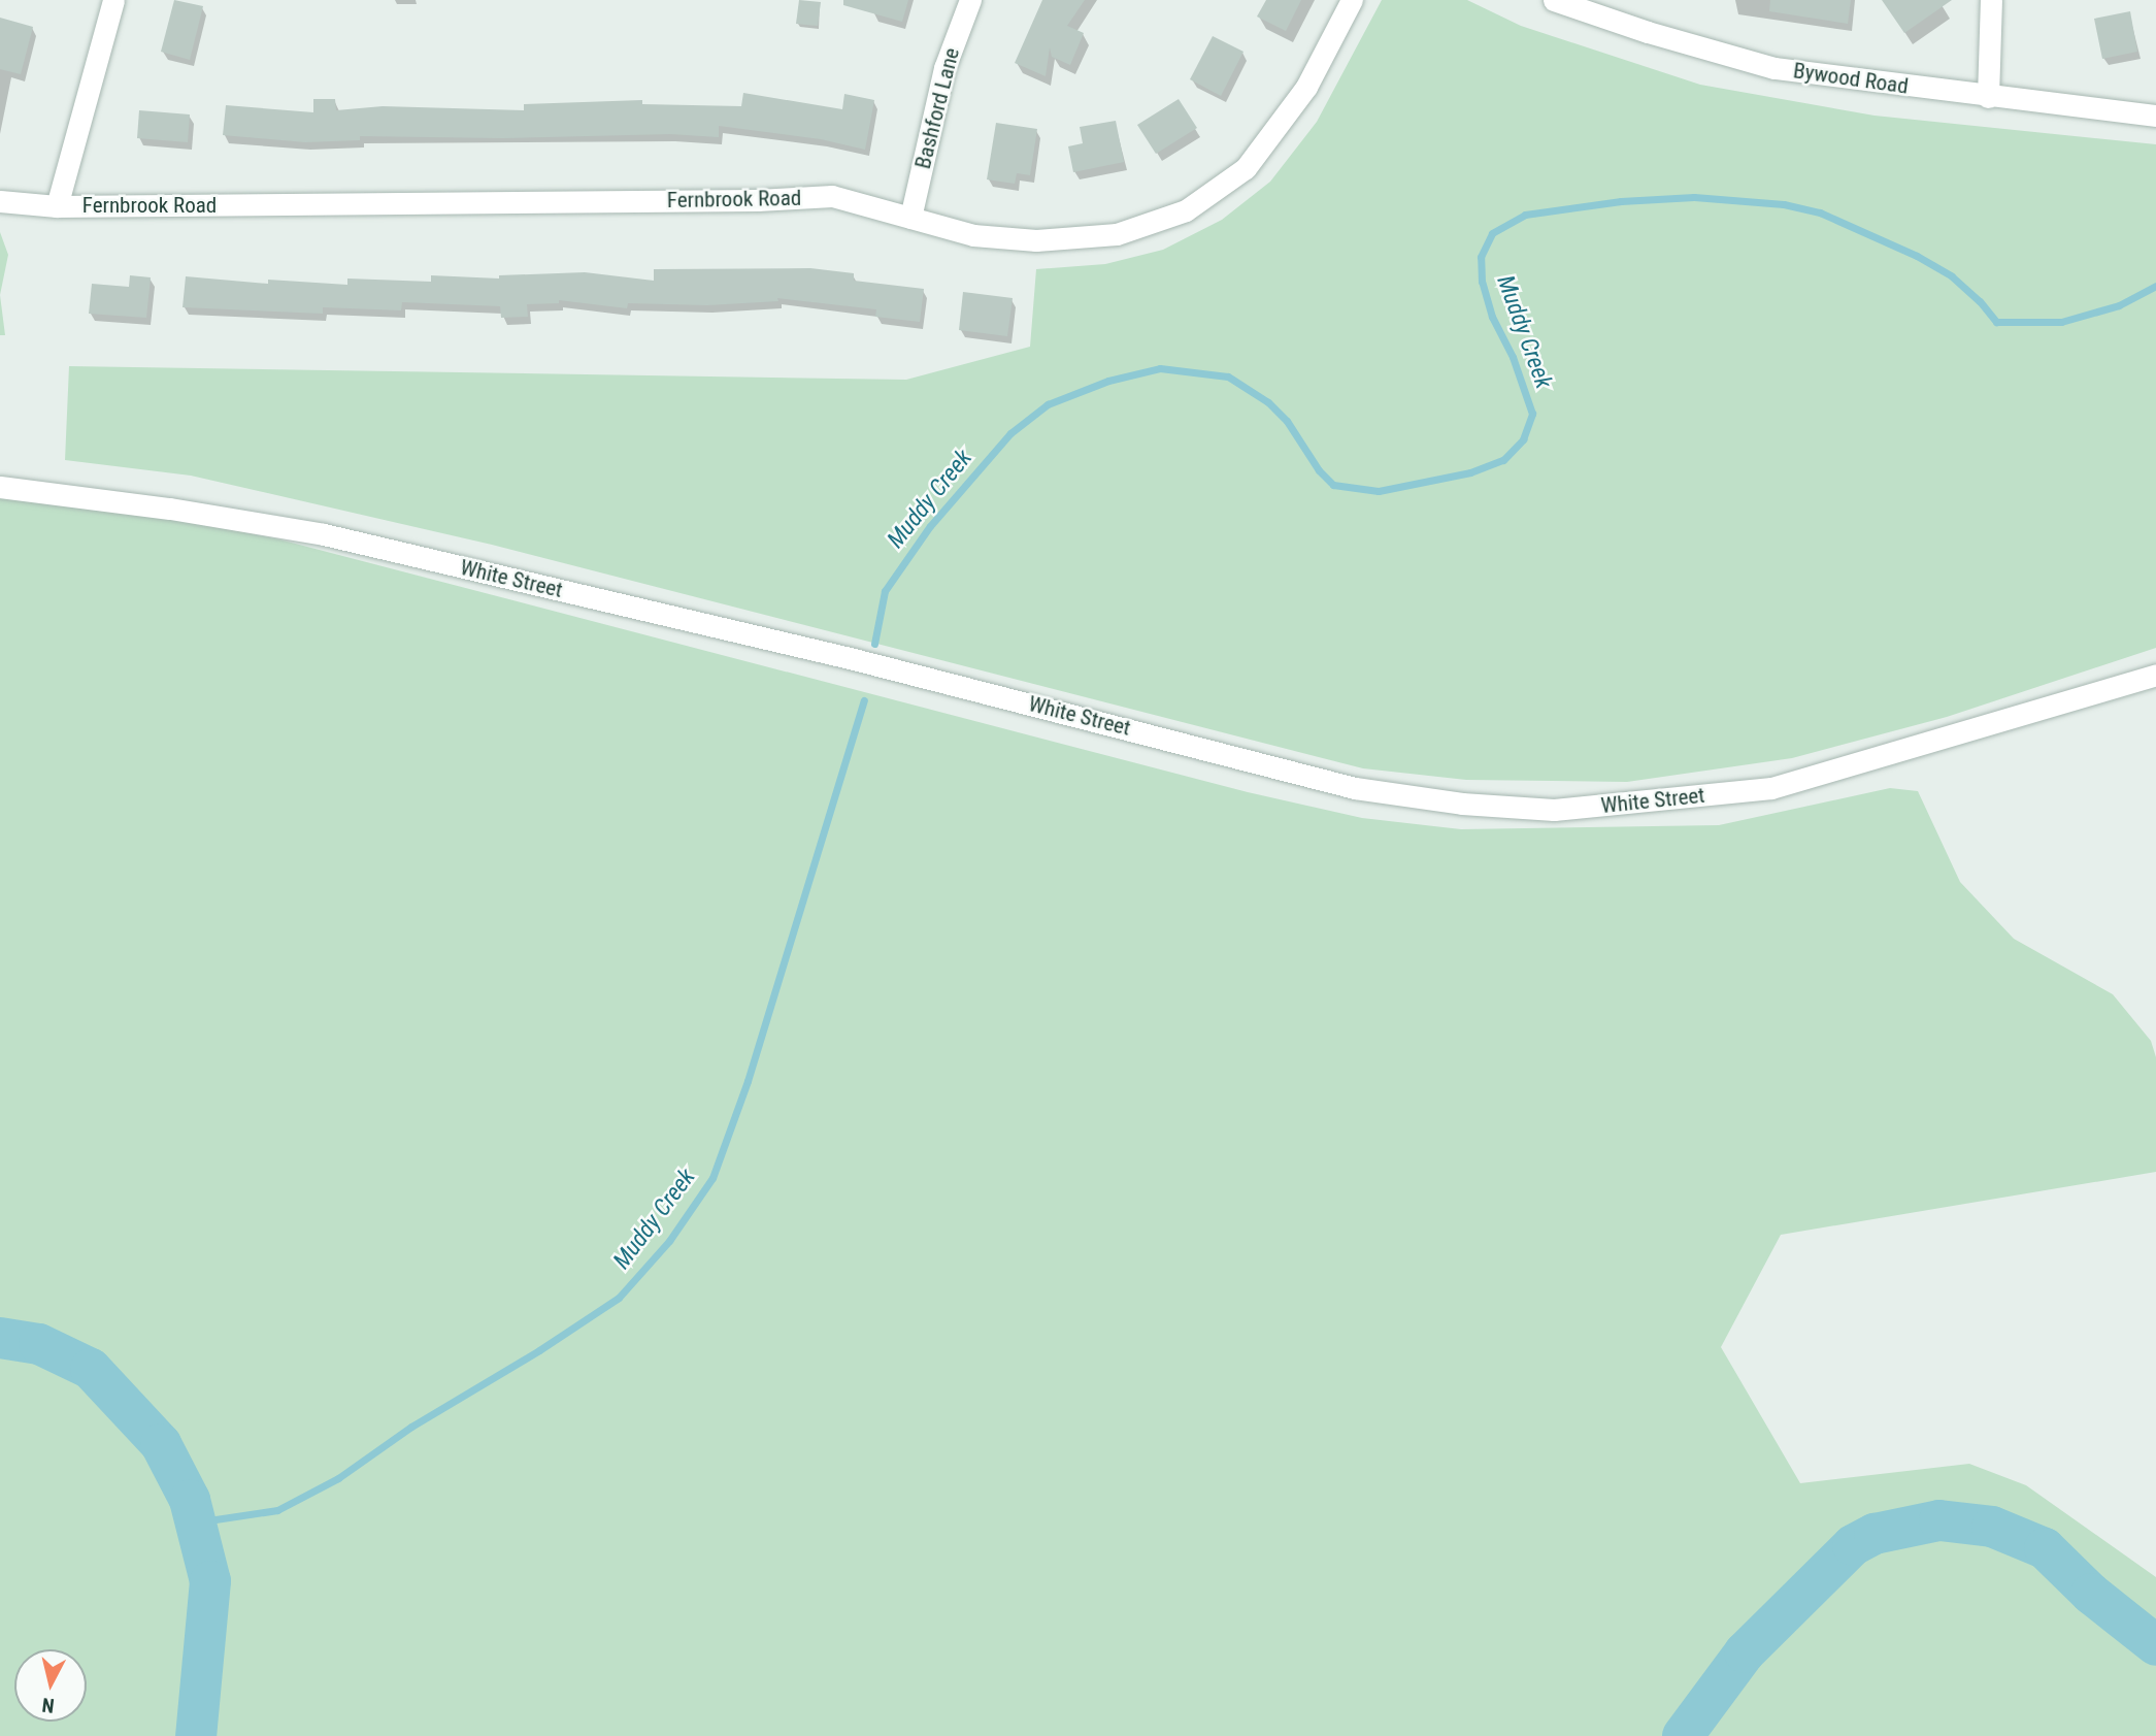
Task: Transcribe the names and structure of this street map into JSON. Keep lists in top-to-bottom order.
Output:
{
  "streets": {
    "street": [
      "Bywood Road",
      "Bashford Lane",
      "Fernbrook Road",
      "White Street"
    ]
  },
  "crossings": [
    ["Bashford Lane", "Fernbrook Road"]
  ],
  "water": ["Muddy Creek"],
  "north": "bottom"
}
